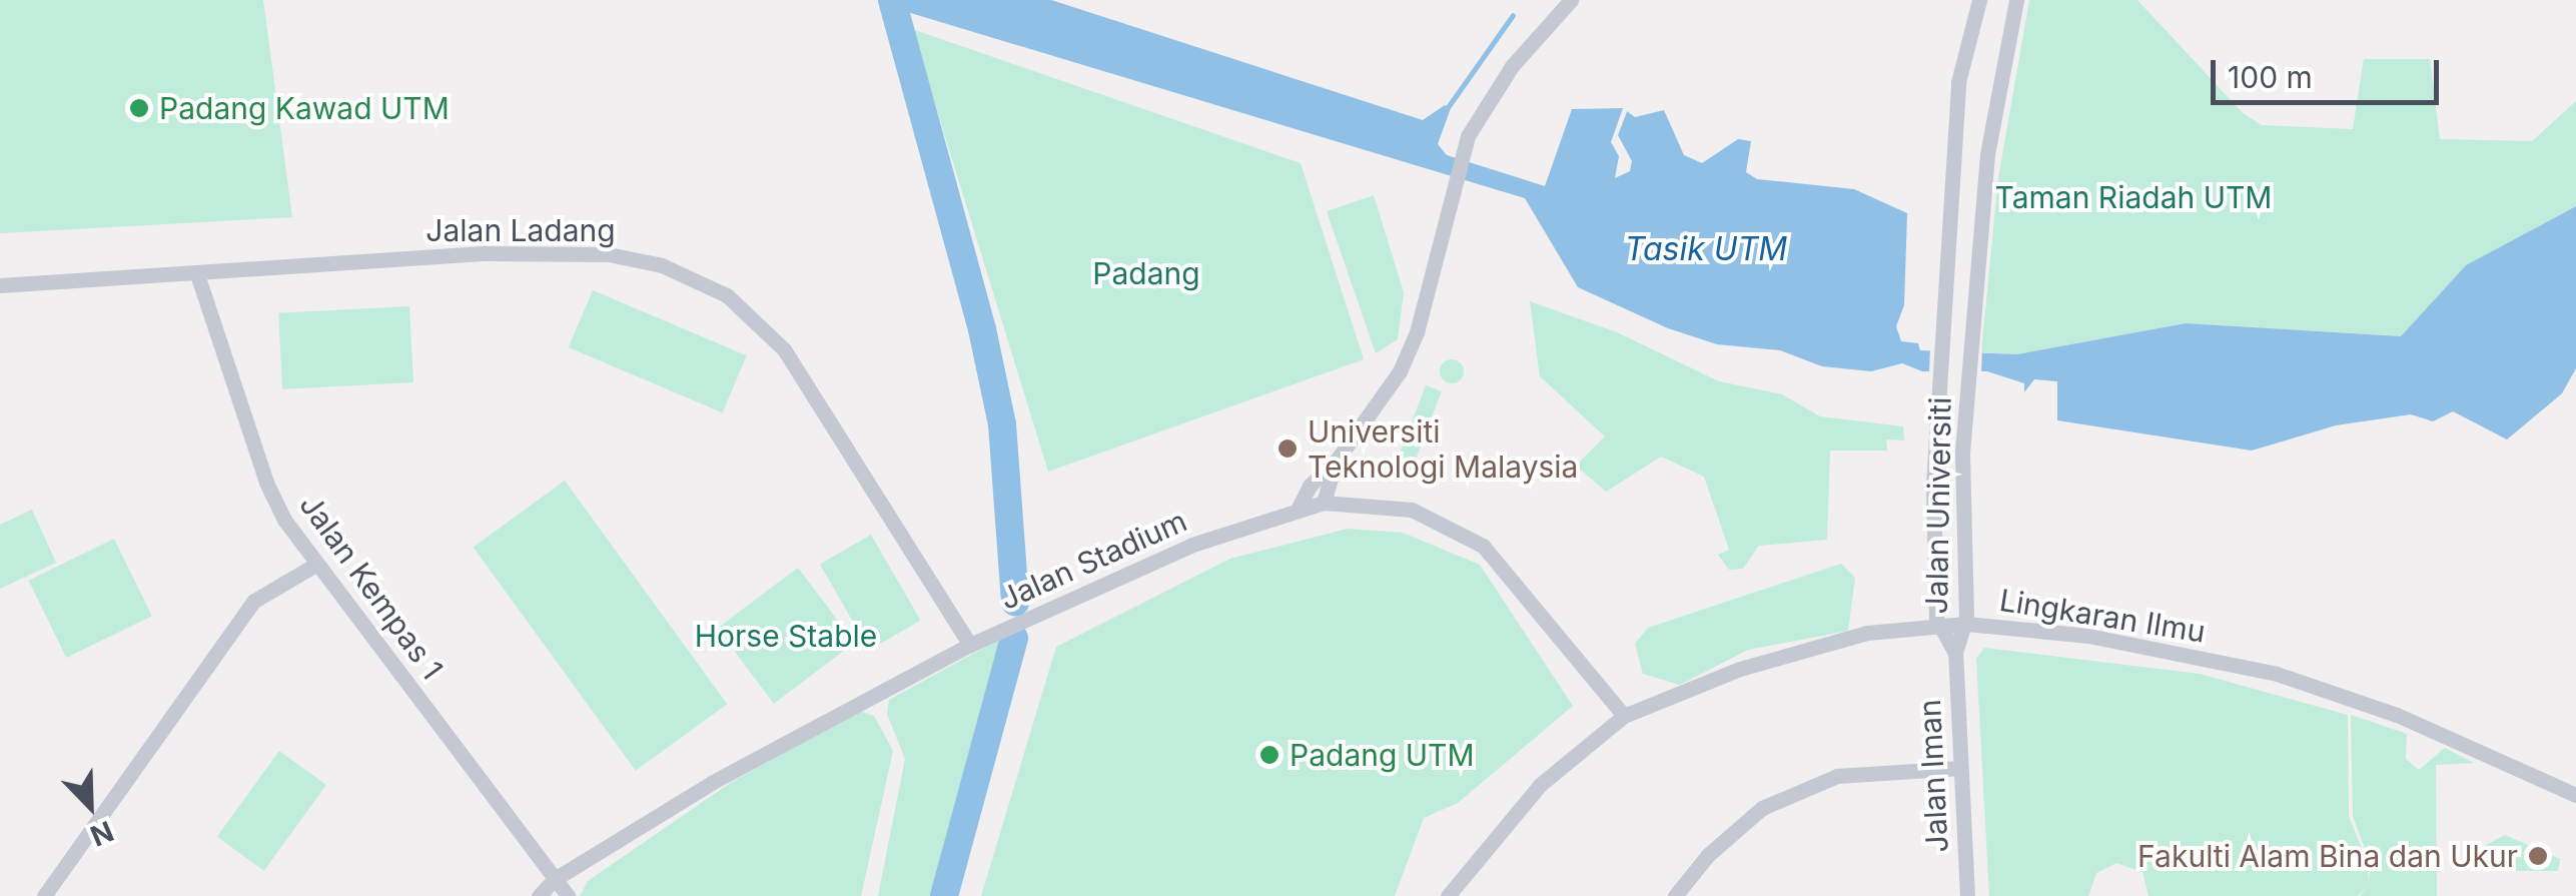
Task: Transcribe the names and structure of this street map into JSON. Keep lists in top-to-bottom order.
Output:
{
  "streets": {
    "street": [
      "Jalan Ladang",
      "Jalan Universiti",
      "Jalan Stadium",
      "Jalan Kempas 1",
      "Lingkaran Ilmu",
      "Jalan Iman"
    ]
  },
  "crossings": [
    ["Jalan Ladang", "Jalan Stadium"],
    ["Jalan Ladang", "Jalan Kempas 1"],
    ["Jalan Universiti", "Lingkaran Ilmu"],
    ["Jalan Universiti", "Jalan Iman"],
    ["Jalan Stadium", "Jalan Kempas 1"],
    ["Jalan Stadium", "Lingkaran Ilmu"]
  ],
  "water": ["Tasik UTM"],
  "parks": ["Taman Riadah UTM", "Padang", "Horse Stable"],
  "places": [
    "Padang Kawad UTM",
    "Universiti Teknologi Malaysia",
    "Padang UTM",
    "Fakulti Alam Bina dan Ukur"
  ],
  "scale_bar": "100 m",
  "north": "bottom right"
}
